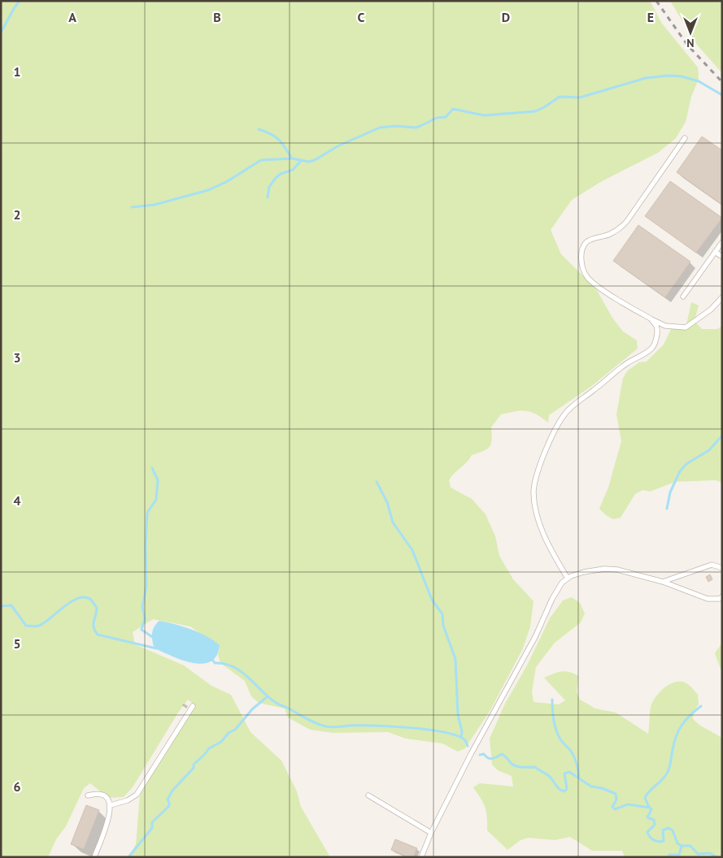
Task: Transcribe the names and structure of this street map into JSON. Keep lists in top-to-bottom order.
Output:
{
  "north": "bottom",
  "grid": {
    "columns": [
      "A",
      "B",
      "C",
      "D",
      "E"
    ],
    "rows": [
      "1",
      "2",
      "3",
      "4",
      "5",
      "6"
    ]
  }
}
